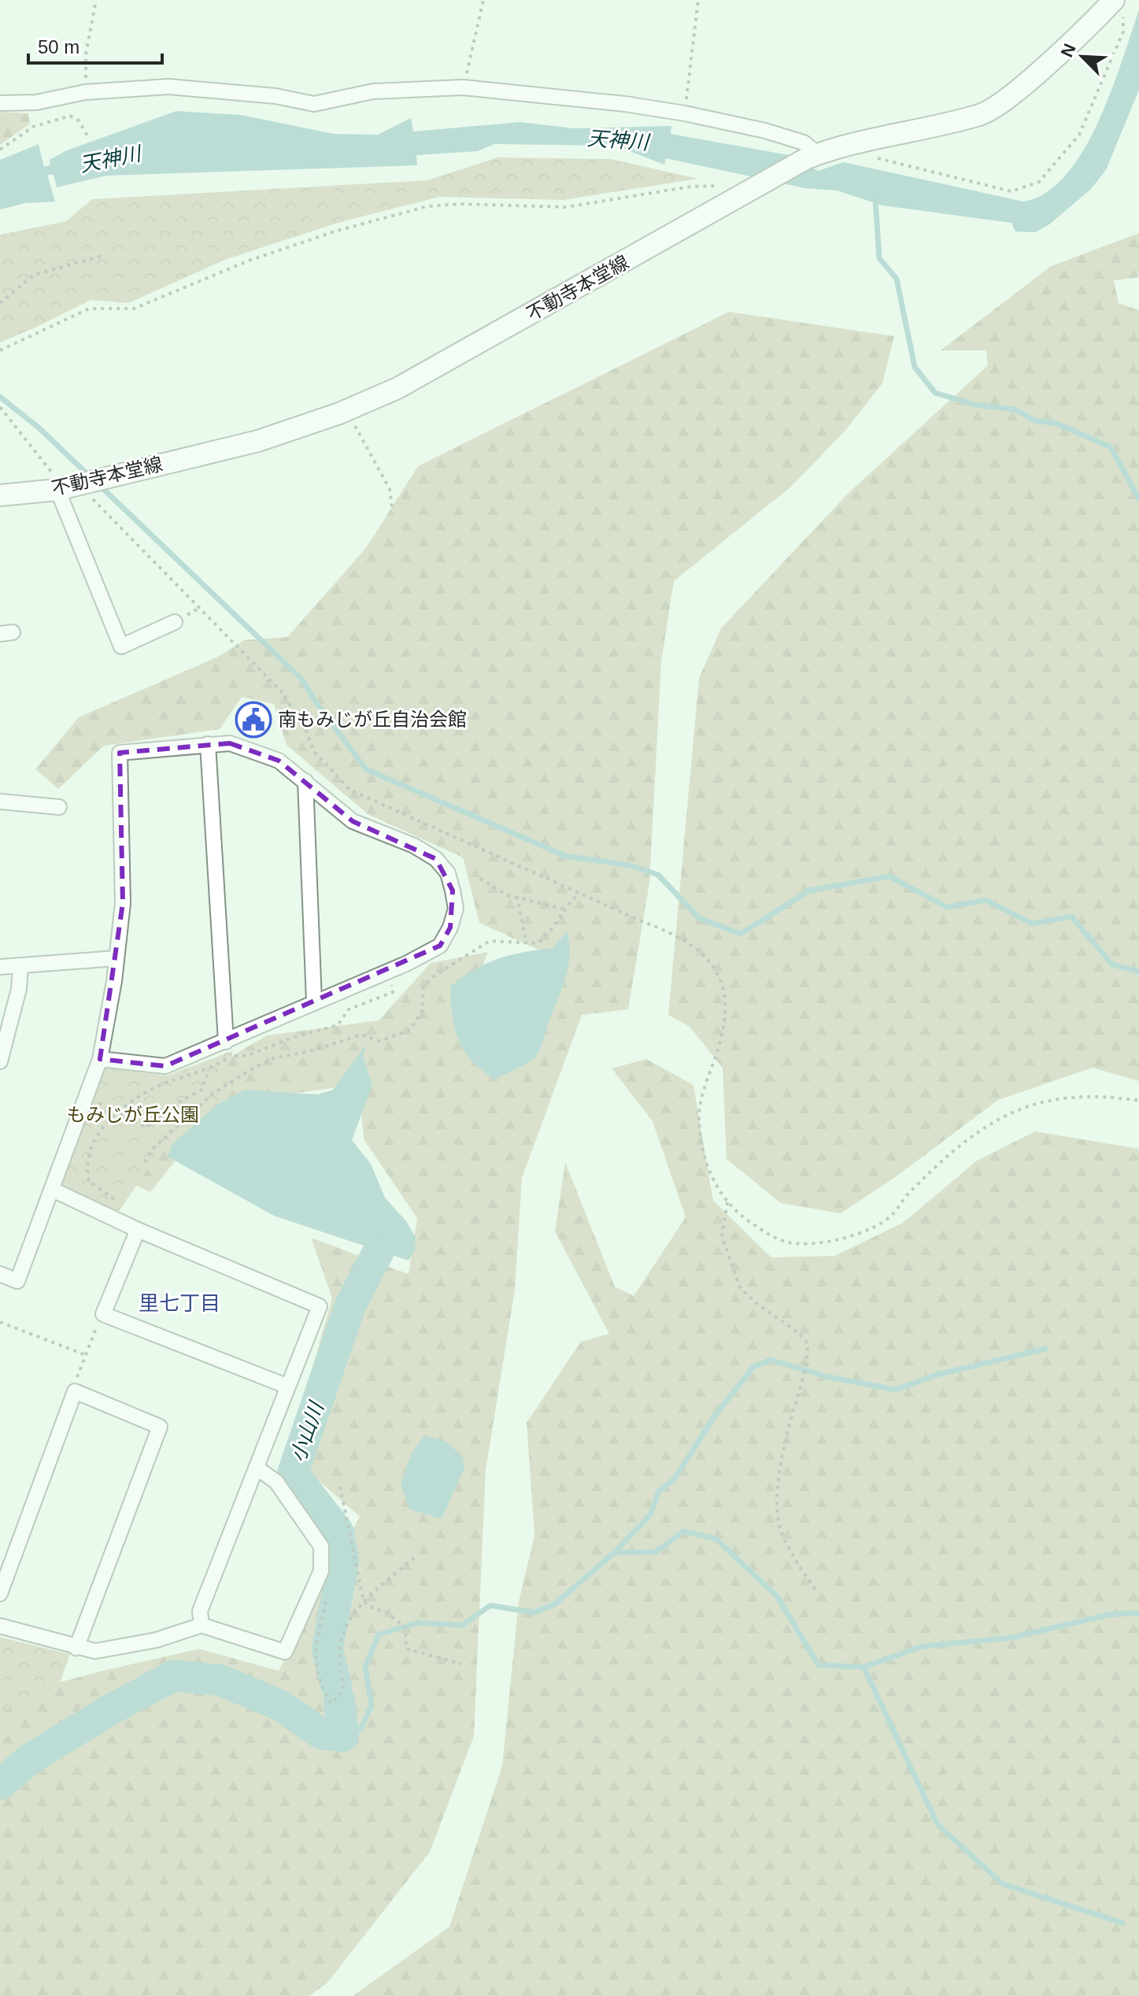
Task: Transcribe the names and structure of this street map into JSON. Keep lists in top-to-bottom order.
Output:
{
  "streets": {
    "main road": ["不動寺本堂線"]
  },
  "districts": ["里七丁目"],
  "water": ["天神川", "小山川"],
  "parks": ["もみじが丘公園"],
  "places": {
    "public building": ["南もみじが丘自治会館"]
  },
  "scale_bar": "50 m",
  "north": "top left"
}
